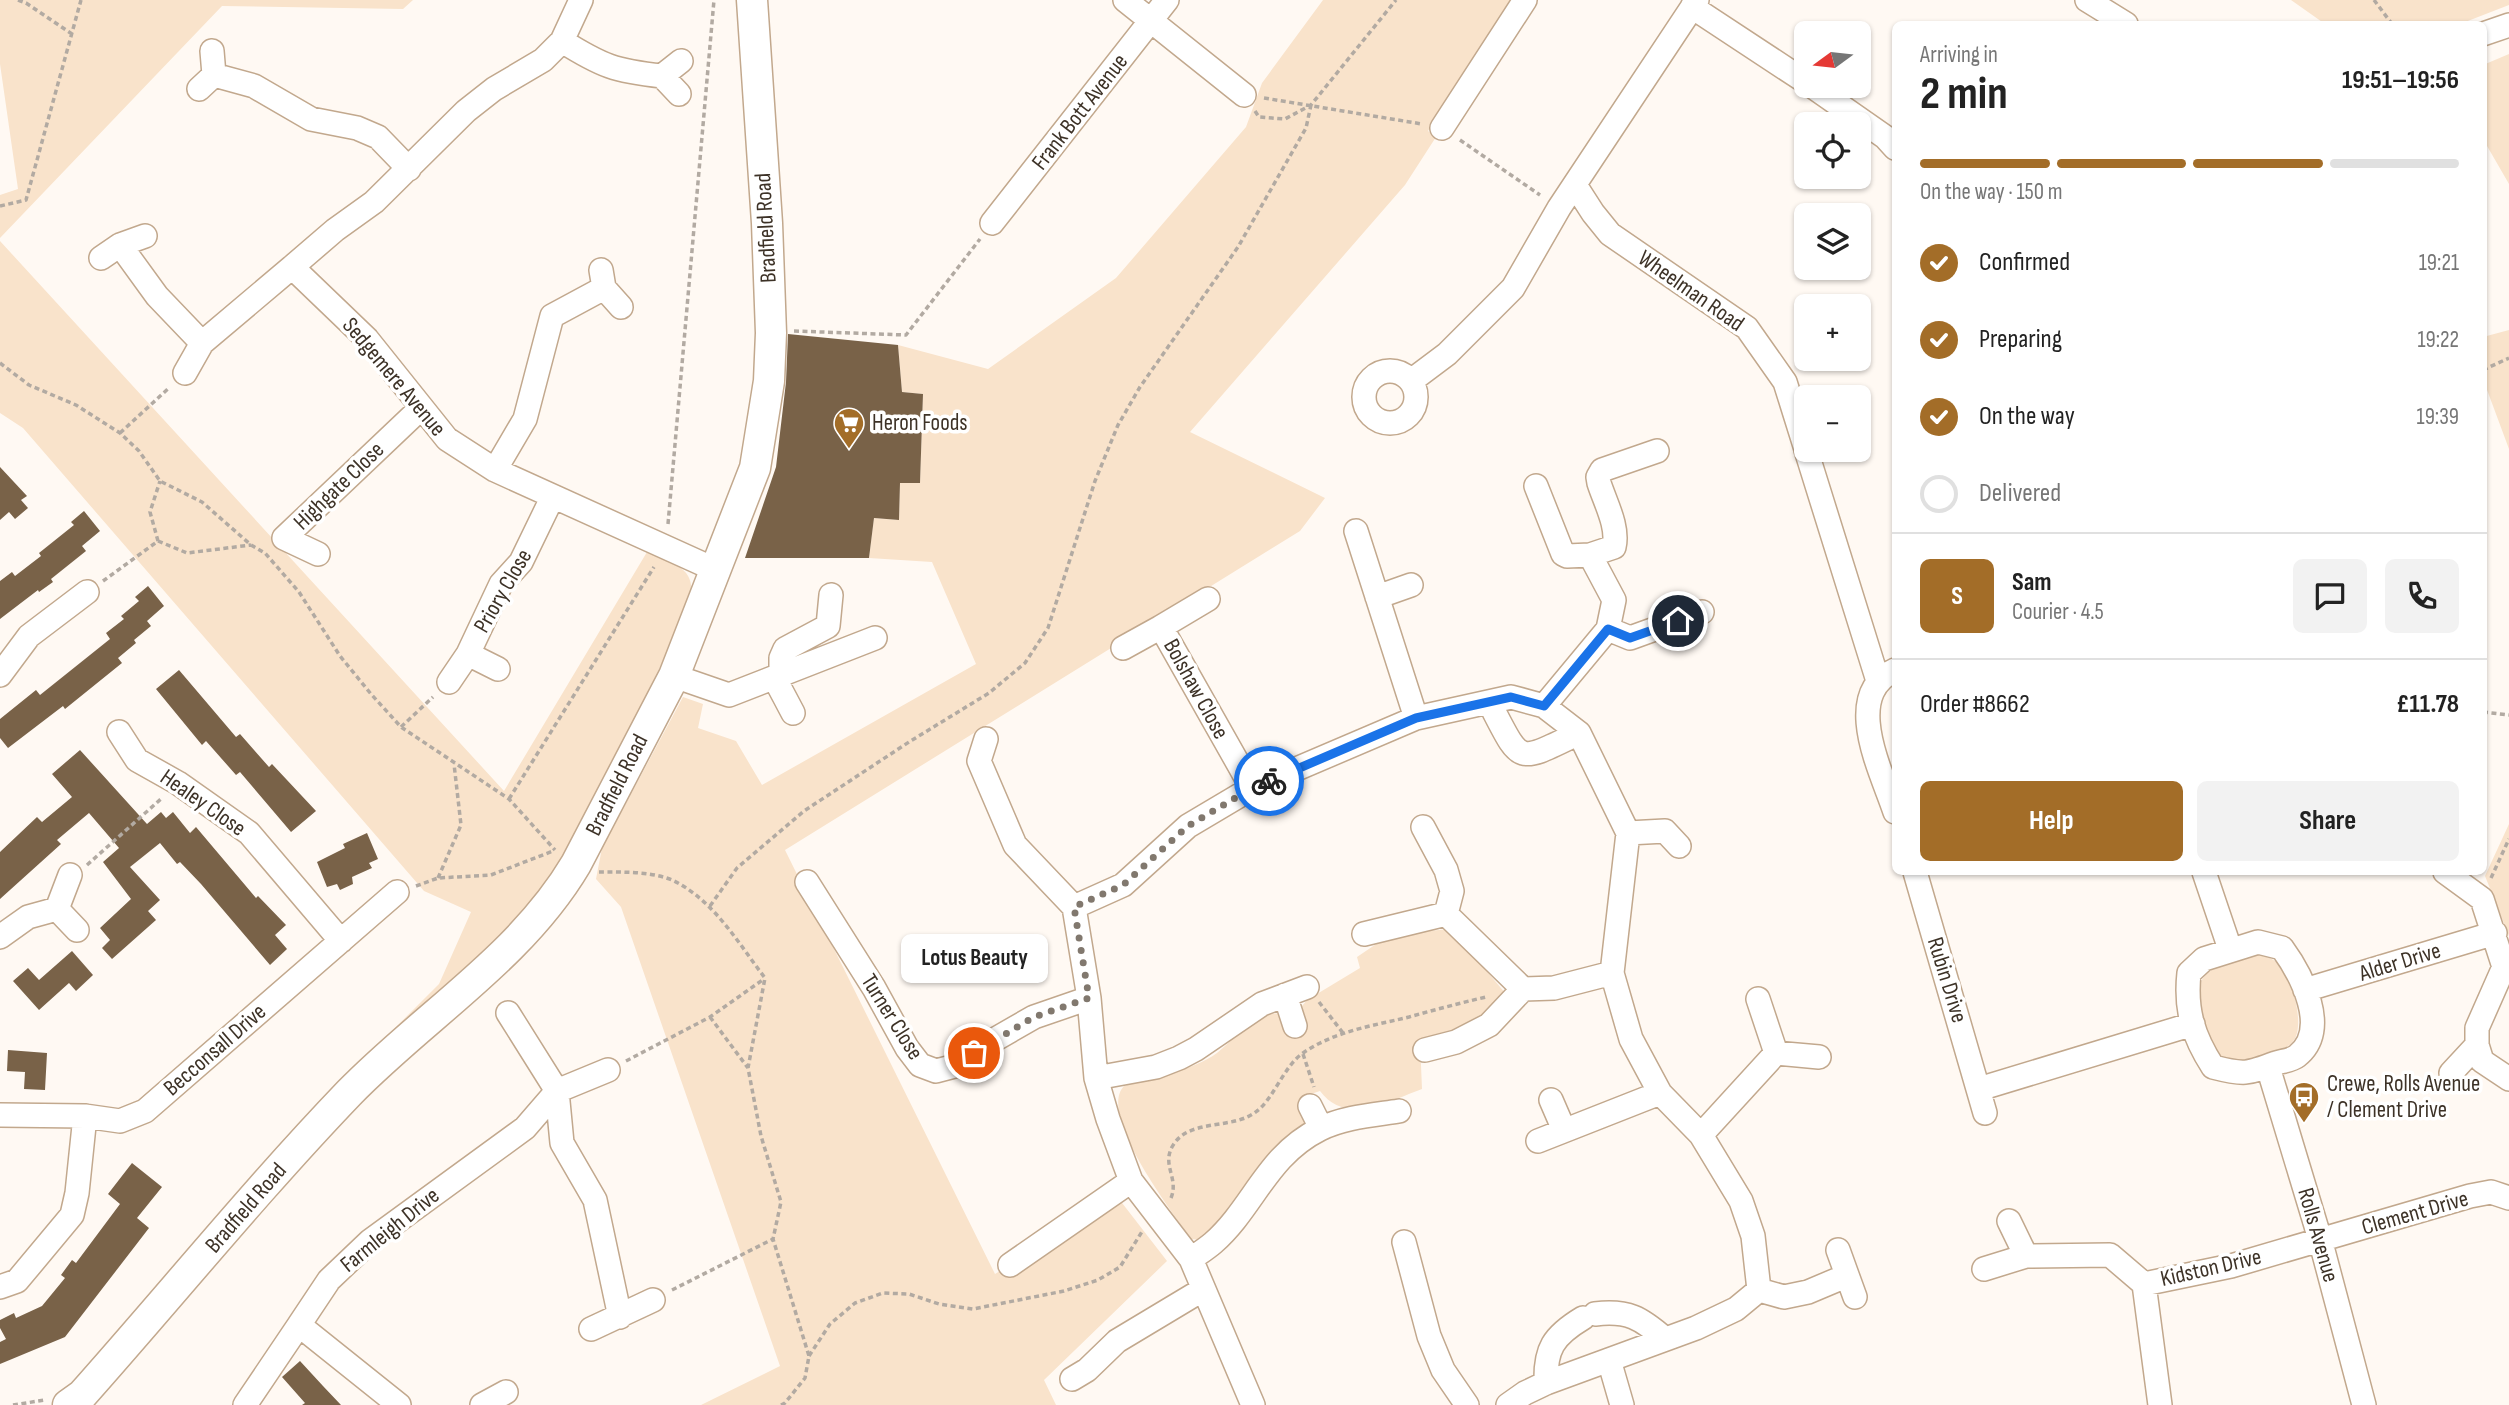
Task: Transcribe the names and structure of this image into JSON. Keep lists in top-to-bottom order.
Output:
{
  "streets": {
    "main road": ["Bradfield Road"],
    "street": [
      "Frank Bott Avenue",
      "Wheelman Road",
      "Sedgemere Avenue",
      "Highgate Close",
      "Priory Close",
      "Bolshaw Close",
      "Healey Close",
      "Alder Drive",
      "Rubin Drive",
      "Turner Close",
      "Becconsall Drive",
      "Clement Drive",
      "Farmleigh Drive",
      "Rolls Avenue",
      "Kidston Drive"
    ]
  },
  "crossings": [
    ["Bradfield Road", "Sedgemere Avenue"],
    ["Sedgemere Avenue", "Highgate Close"],
    ["Sedgemere Avenue", "Priory Close"],
    ["Healey Close", "Becconsall Drive"],
    ["Alder Drive", "Rolls Avenue"],
    ["Clement Drive", "Rolls Avenue"],
    ["Clement Drive", "Kidston Drive"],
    ["Rolls Avenue", "Kidston Drive"]
  ],
  "places": {
    "supermarket": ["Heron Foods"],
    "other": ["Lotus Beauty"],
    "bus stop": ["Crewe, Rolls Avenue / Clement Drive"]
  },
  "north": "left",
  "page": {
    "map_buttons": ["+", "−"],
    "heading": ["2 min", "Arriving in", "19:51–19:56"],
    "panel": [
      "Sam",
      "Courier · 4.5",
      "Order #8662",
      "£11.78"
    ],
    "bar": "On the way · 150 m",
    "list": [
      ["Confirmed", "19:21"],
      ["Preparing", "19:22"],
      ["On the way", "19:39"],
      "Delivered"
    ],
    "round": "S",
    "buttons": ["Help", "Share"],
    "bubble": "Lotus Beauty"
  }
}
